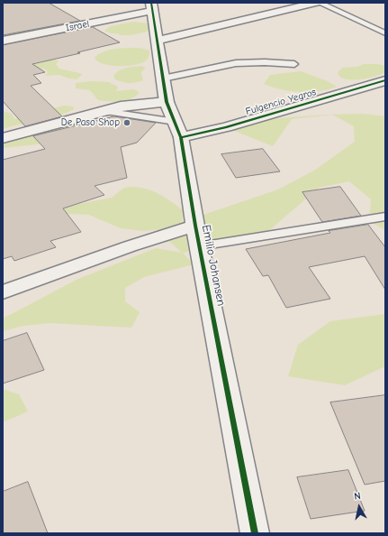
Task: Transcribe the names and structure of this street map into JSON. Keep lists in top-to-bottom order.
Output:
{
  "streets": {
    "street": ["Israel", "Fulgencio Yegros", "Emilio Johansen"]
  },
  "crossings": [
    ["Israel", "Emilio Johansen"],
    ["Fulgencio Yegros", "Emilio Johansen"]
  ],
  "places": ["De Paso Shop"],
  "north": "top"
}
